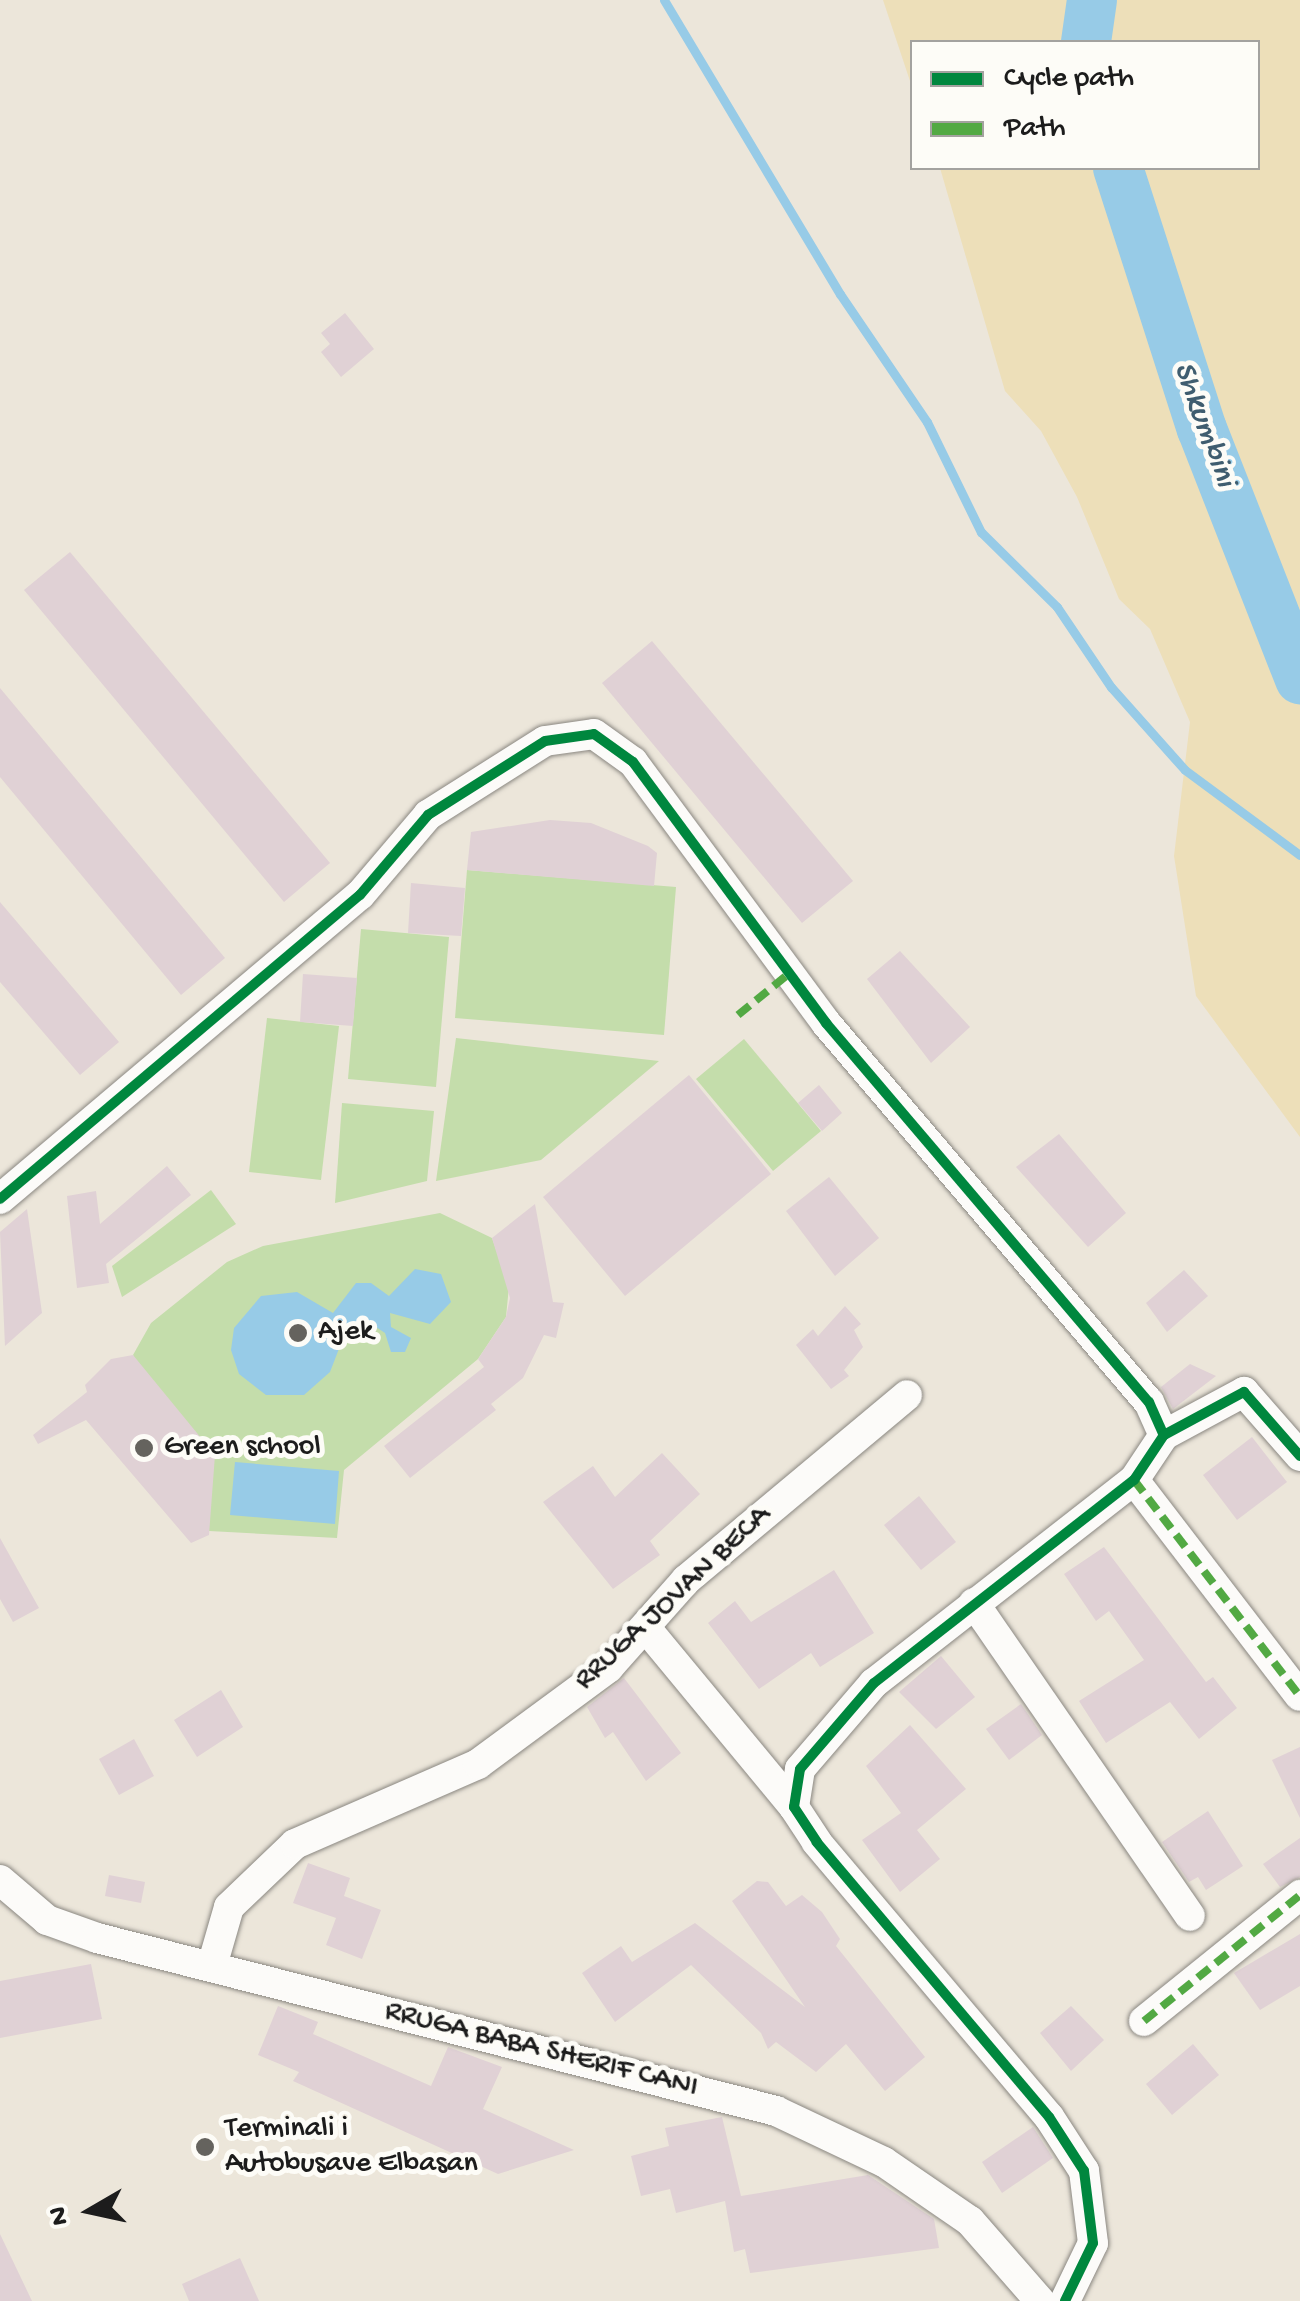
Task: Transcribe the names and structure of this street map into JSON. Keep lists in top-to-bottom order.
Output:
{
  "streets": {
    "street": ["RRUGA JOVAN BECA", "RRUGA BABA SHERIF CANI"]
  },
  "crossings": [
    ["RRUGA JOVAN BECA", "RRUGA BABA SHERIF CANI"]
  ],
  "water": ["Shkumbini"],
  "places": ["Ajek", "Green school", "Terminali i Autobusave Elbasan"],
  "legend": ["Cycle path", "Path"],
  "north": "left"
}
